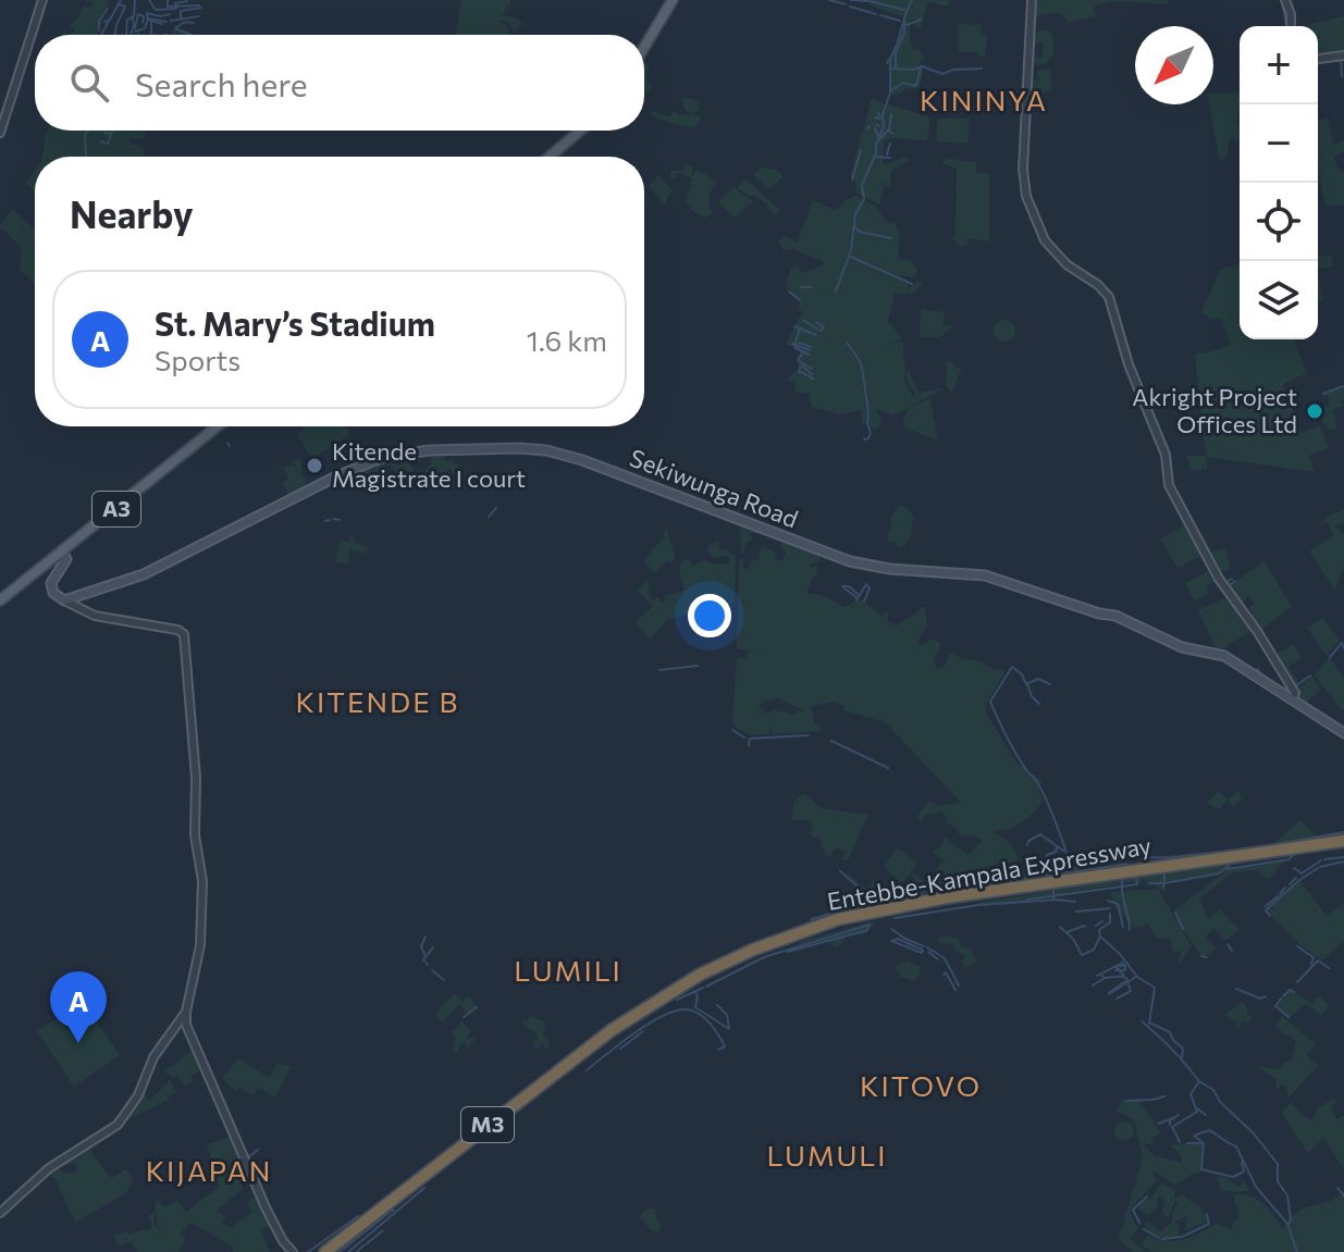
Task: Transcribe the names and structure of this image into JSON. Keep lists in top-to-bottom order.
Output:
{
  "streets": {
    "highway": ["Entebbe-Kampala Expressway", "M3"],
    "main road": ["Sekiwunga Road", "A3"]
  },
  "districts": [
    "KININYA",
    "KITENDE B",
    "LUMILI",
    "KITOVO",
    "LUMULI",
    "KIJAPAN"
  ],
  "places": ["Akright Project Offices Ltd", "Kitende Magistrate I court"],
  "north": "bottom left",
  "page": {
    "map_buttons": ["+", "−"],
    "search": "Search here",
    "heading": "Nearby",
    "list": [
      {
        "mark": "A",
        "name": "St. Mary’s Stadium",
        "note": "Sports",
        "value": "1.6 km"
      }
    ],
    "pins": "A"
  }
}
